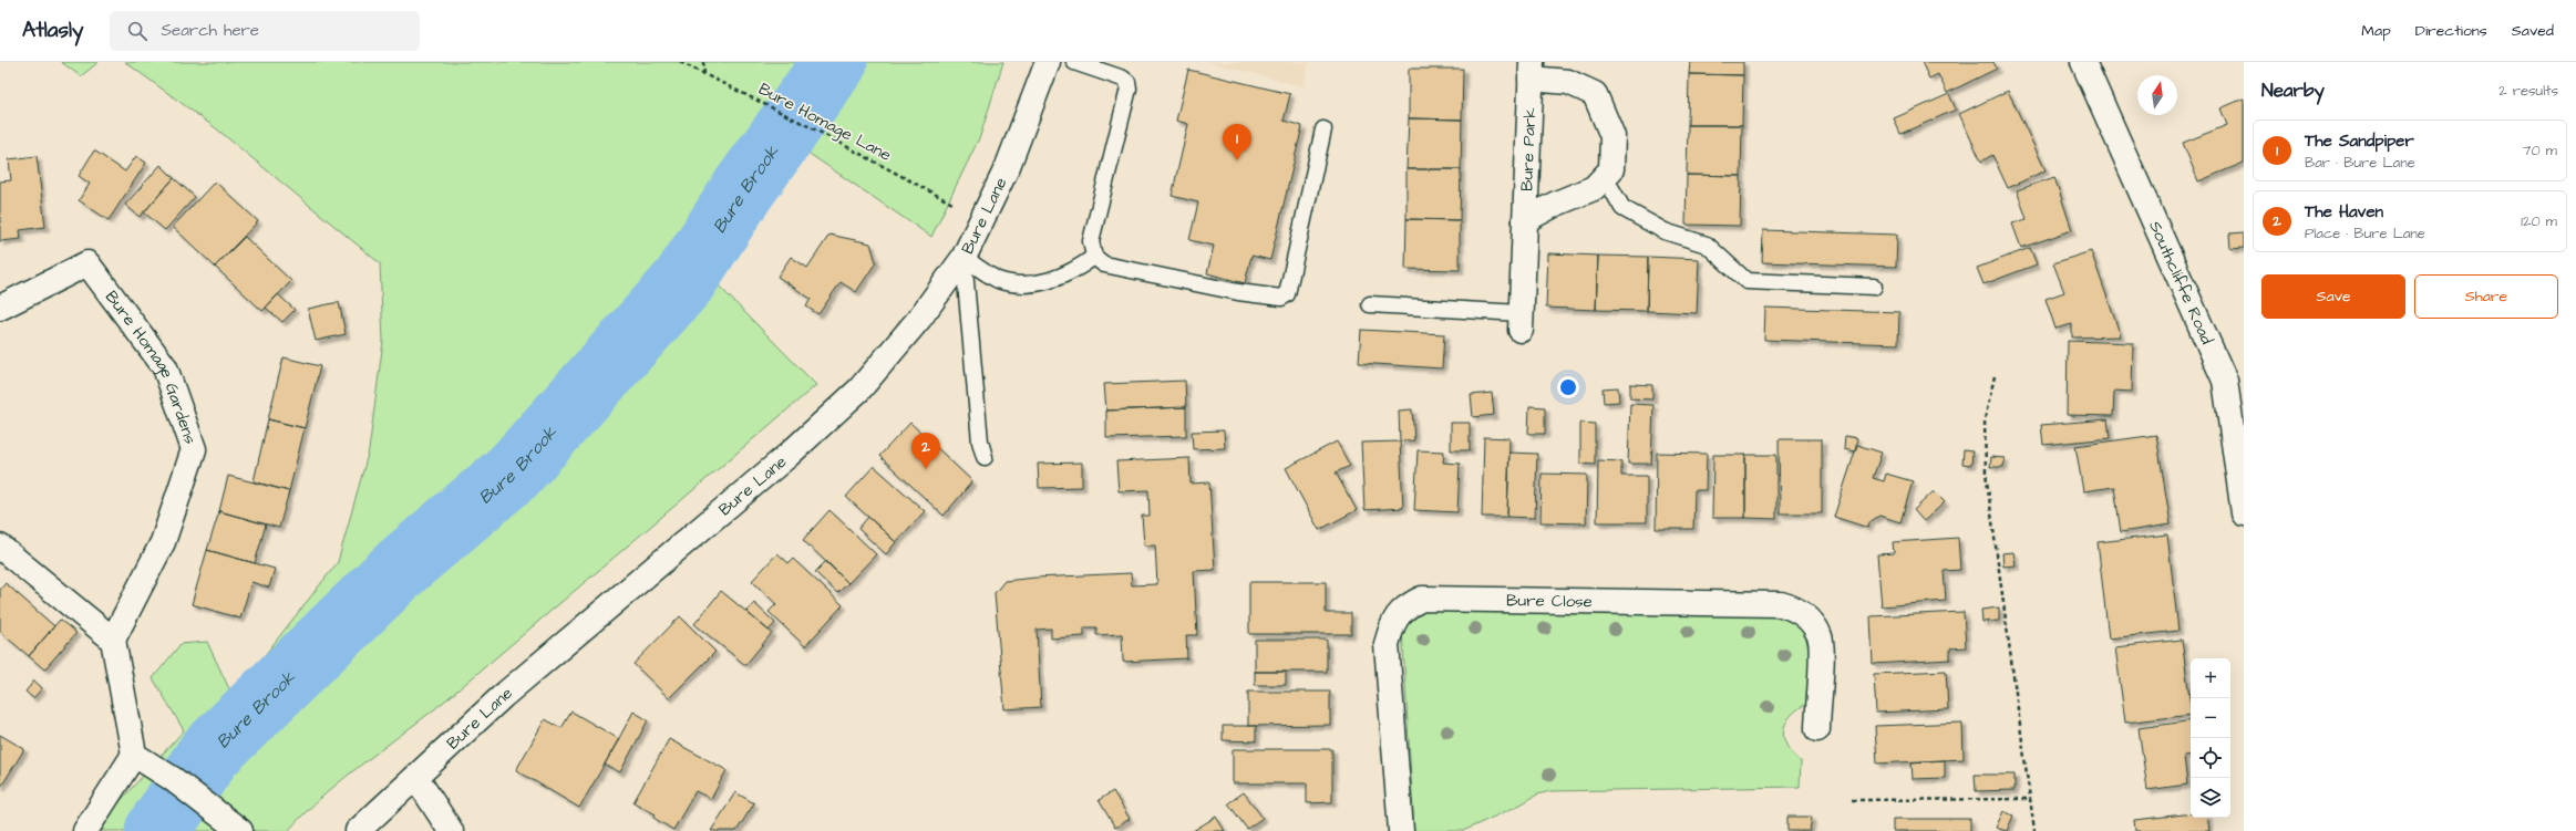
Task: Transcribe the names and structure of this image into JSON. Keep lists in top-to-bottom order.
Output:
{
  "streets": {
    "street": [
      "Bure Park",
      "Bure Lane",
      "Southcliffe Road",
      "Bure Homage Gardens",
      "Bure Close"
    ],
    "path": ["Bure Homage Lane"]
  },
  "water": ["Bure Brook"],
  "north": "top",
  "page": {
    "header": "Atlasly",
    "search": "Search here",
    "nav": ["Map", "Directions", "Saved"],
    "heading": ["Nearby", "2 results"],
    "list": [
      {
        "mark": "1",
        "name": "The Sandpiper",
        "note": "Bar · Bure Lane",
        "value": "70 m"
      },
      {
        "mark": "2",
        "name": "The Haven",
        "note": "Place · Bure Lane",
        "value": "120 m"
      }
    ],
    "pins": ["1", "2"],
    "buttons": ["Save", "Share"],
    "map_buttons": ["+", "−"]
  }
}
